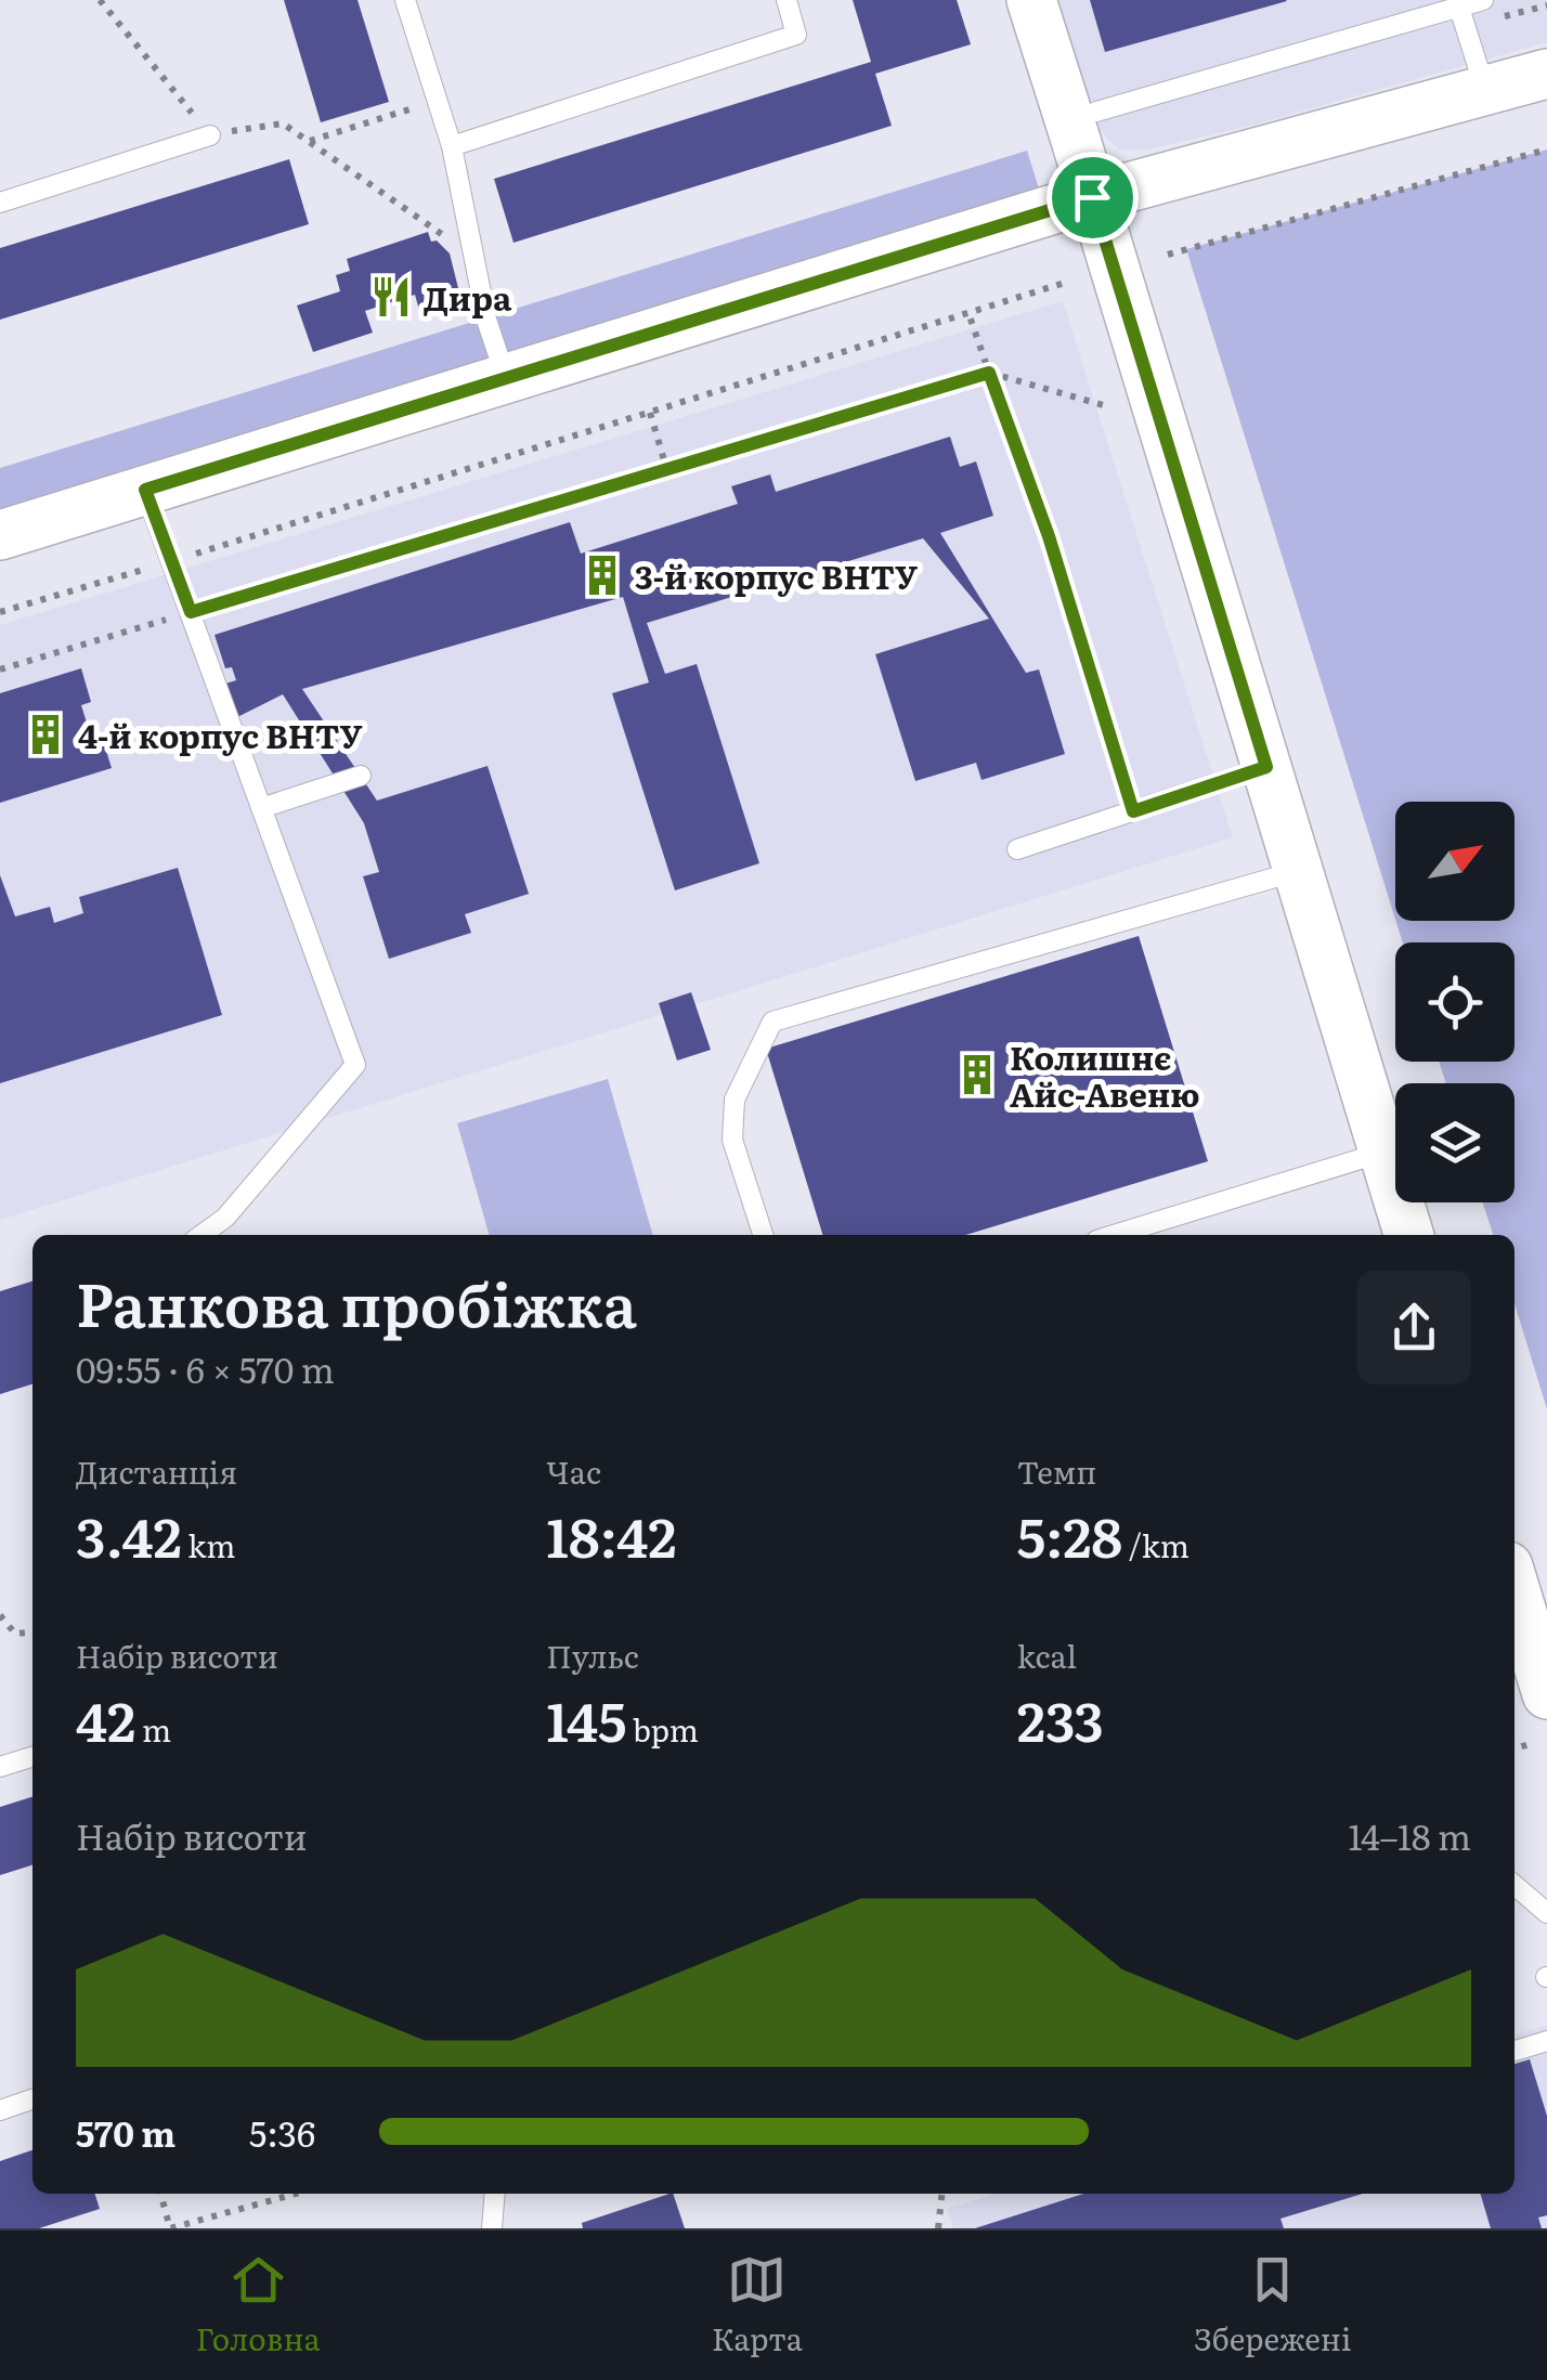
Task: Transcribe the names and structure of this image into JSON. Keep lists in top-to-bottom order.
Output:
{
  "places": {
    "restaurant": ["Дира"],
    "building": ["3-й корпус ВНТУ", "4-й корпус ВНТУ", "Колишнє Айс-Авеню"]
  },
  "north": "top right",
  "page": {
    "heading": ["Ранкова пробіжка", "09:55 · 6 × 570 m"],
    "stats": [
      ["Дистанція", "3.42 km"],
      ["Час", "18:42"],
      ["Темп", "5:28 /km"],
      ["Набір висоти", "42 m"],
      ["Пульс", "145 bpm"],
      ["kcal", "233"]
    ],
    "chart": ["Набір висоти", "14–18 m"],
    "list": [
      {
        "name": "570 m",
        "note": "5:36"
      }
    ],
    "tabs": ["Головна", "Карта", "Збережені"]
  }
}
